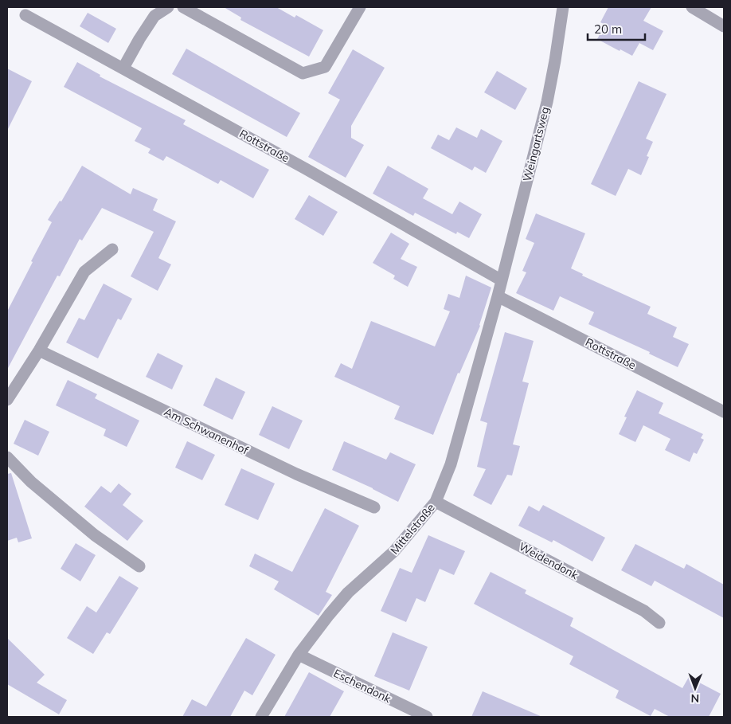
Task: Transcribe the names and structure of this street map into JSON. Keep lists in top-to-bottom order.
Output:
{
  "streets": {
    "street": [
      "Weingartsweg",
      "Rottstraße",
      "Am Schwanenhof",
      "Mittelstraße",
      "Weidendonk",
      "Eschendonk"
    ]
  },
  "crossings": [
    ["Weingartsweg", "Rottstraße"],
    ["Weingartsweg", "Mittelstraße"],
    ["Rottstraße", "Mittelstraße"],
    ["Mittelstraße", "Weidendonk"],
    ["Mittelstraße", "Eschendonk"]
  ],
  "scale_bar": "20 m",
  "north": "bottom"
}
